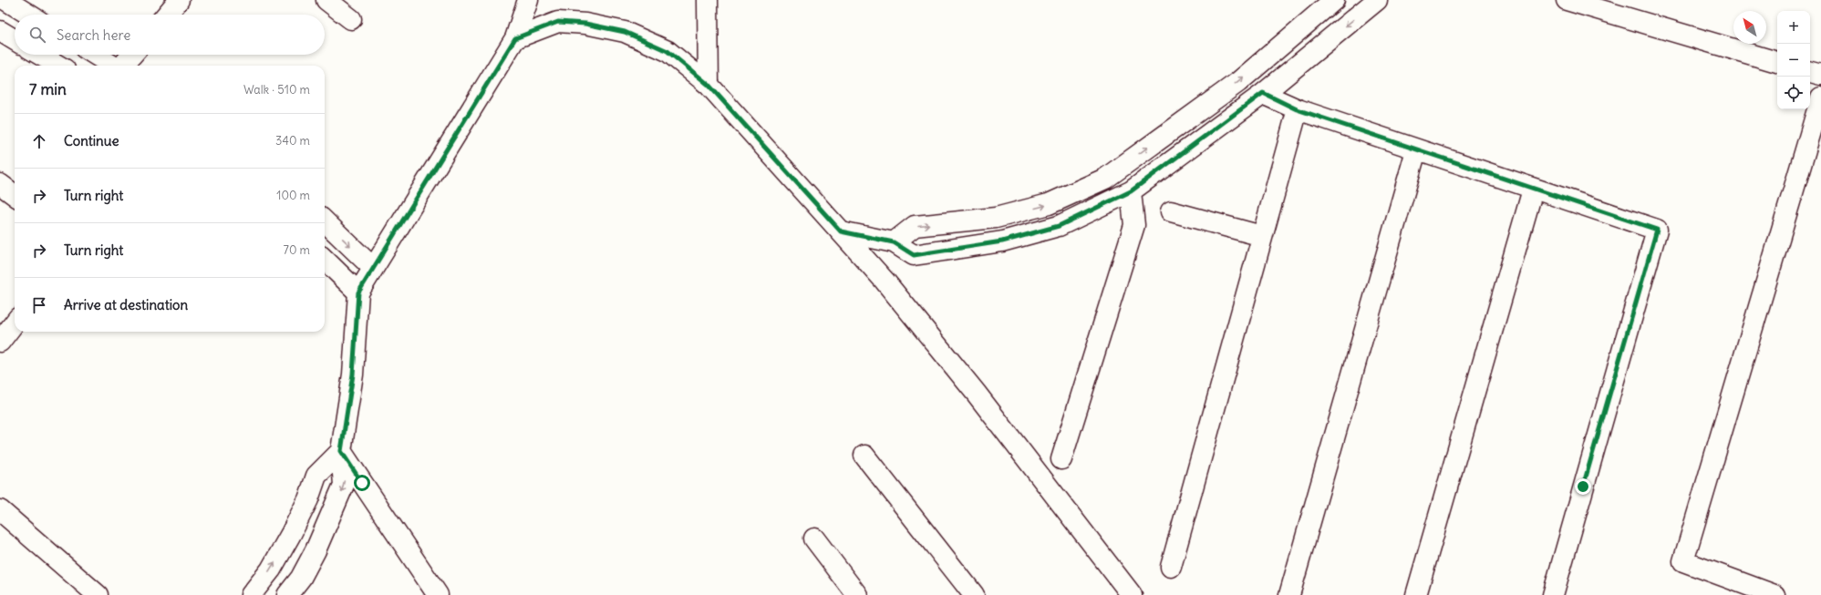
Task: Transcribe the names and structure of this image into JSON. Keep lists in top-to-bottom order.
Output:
{
  "north": "top left",
  "page": {
    "map_buttons": ["+", "−"],
    "search": "Search here",
    "heading": ["7 min", "Walk · 510 m"],
    "list": [
      ["Continue", "340 m"],
      ["Turn right", "100 m"],
      ["Turn right", "70 m"],
      "Arrive at destination"
    ]
  }
}
